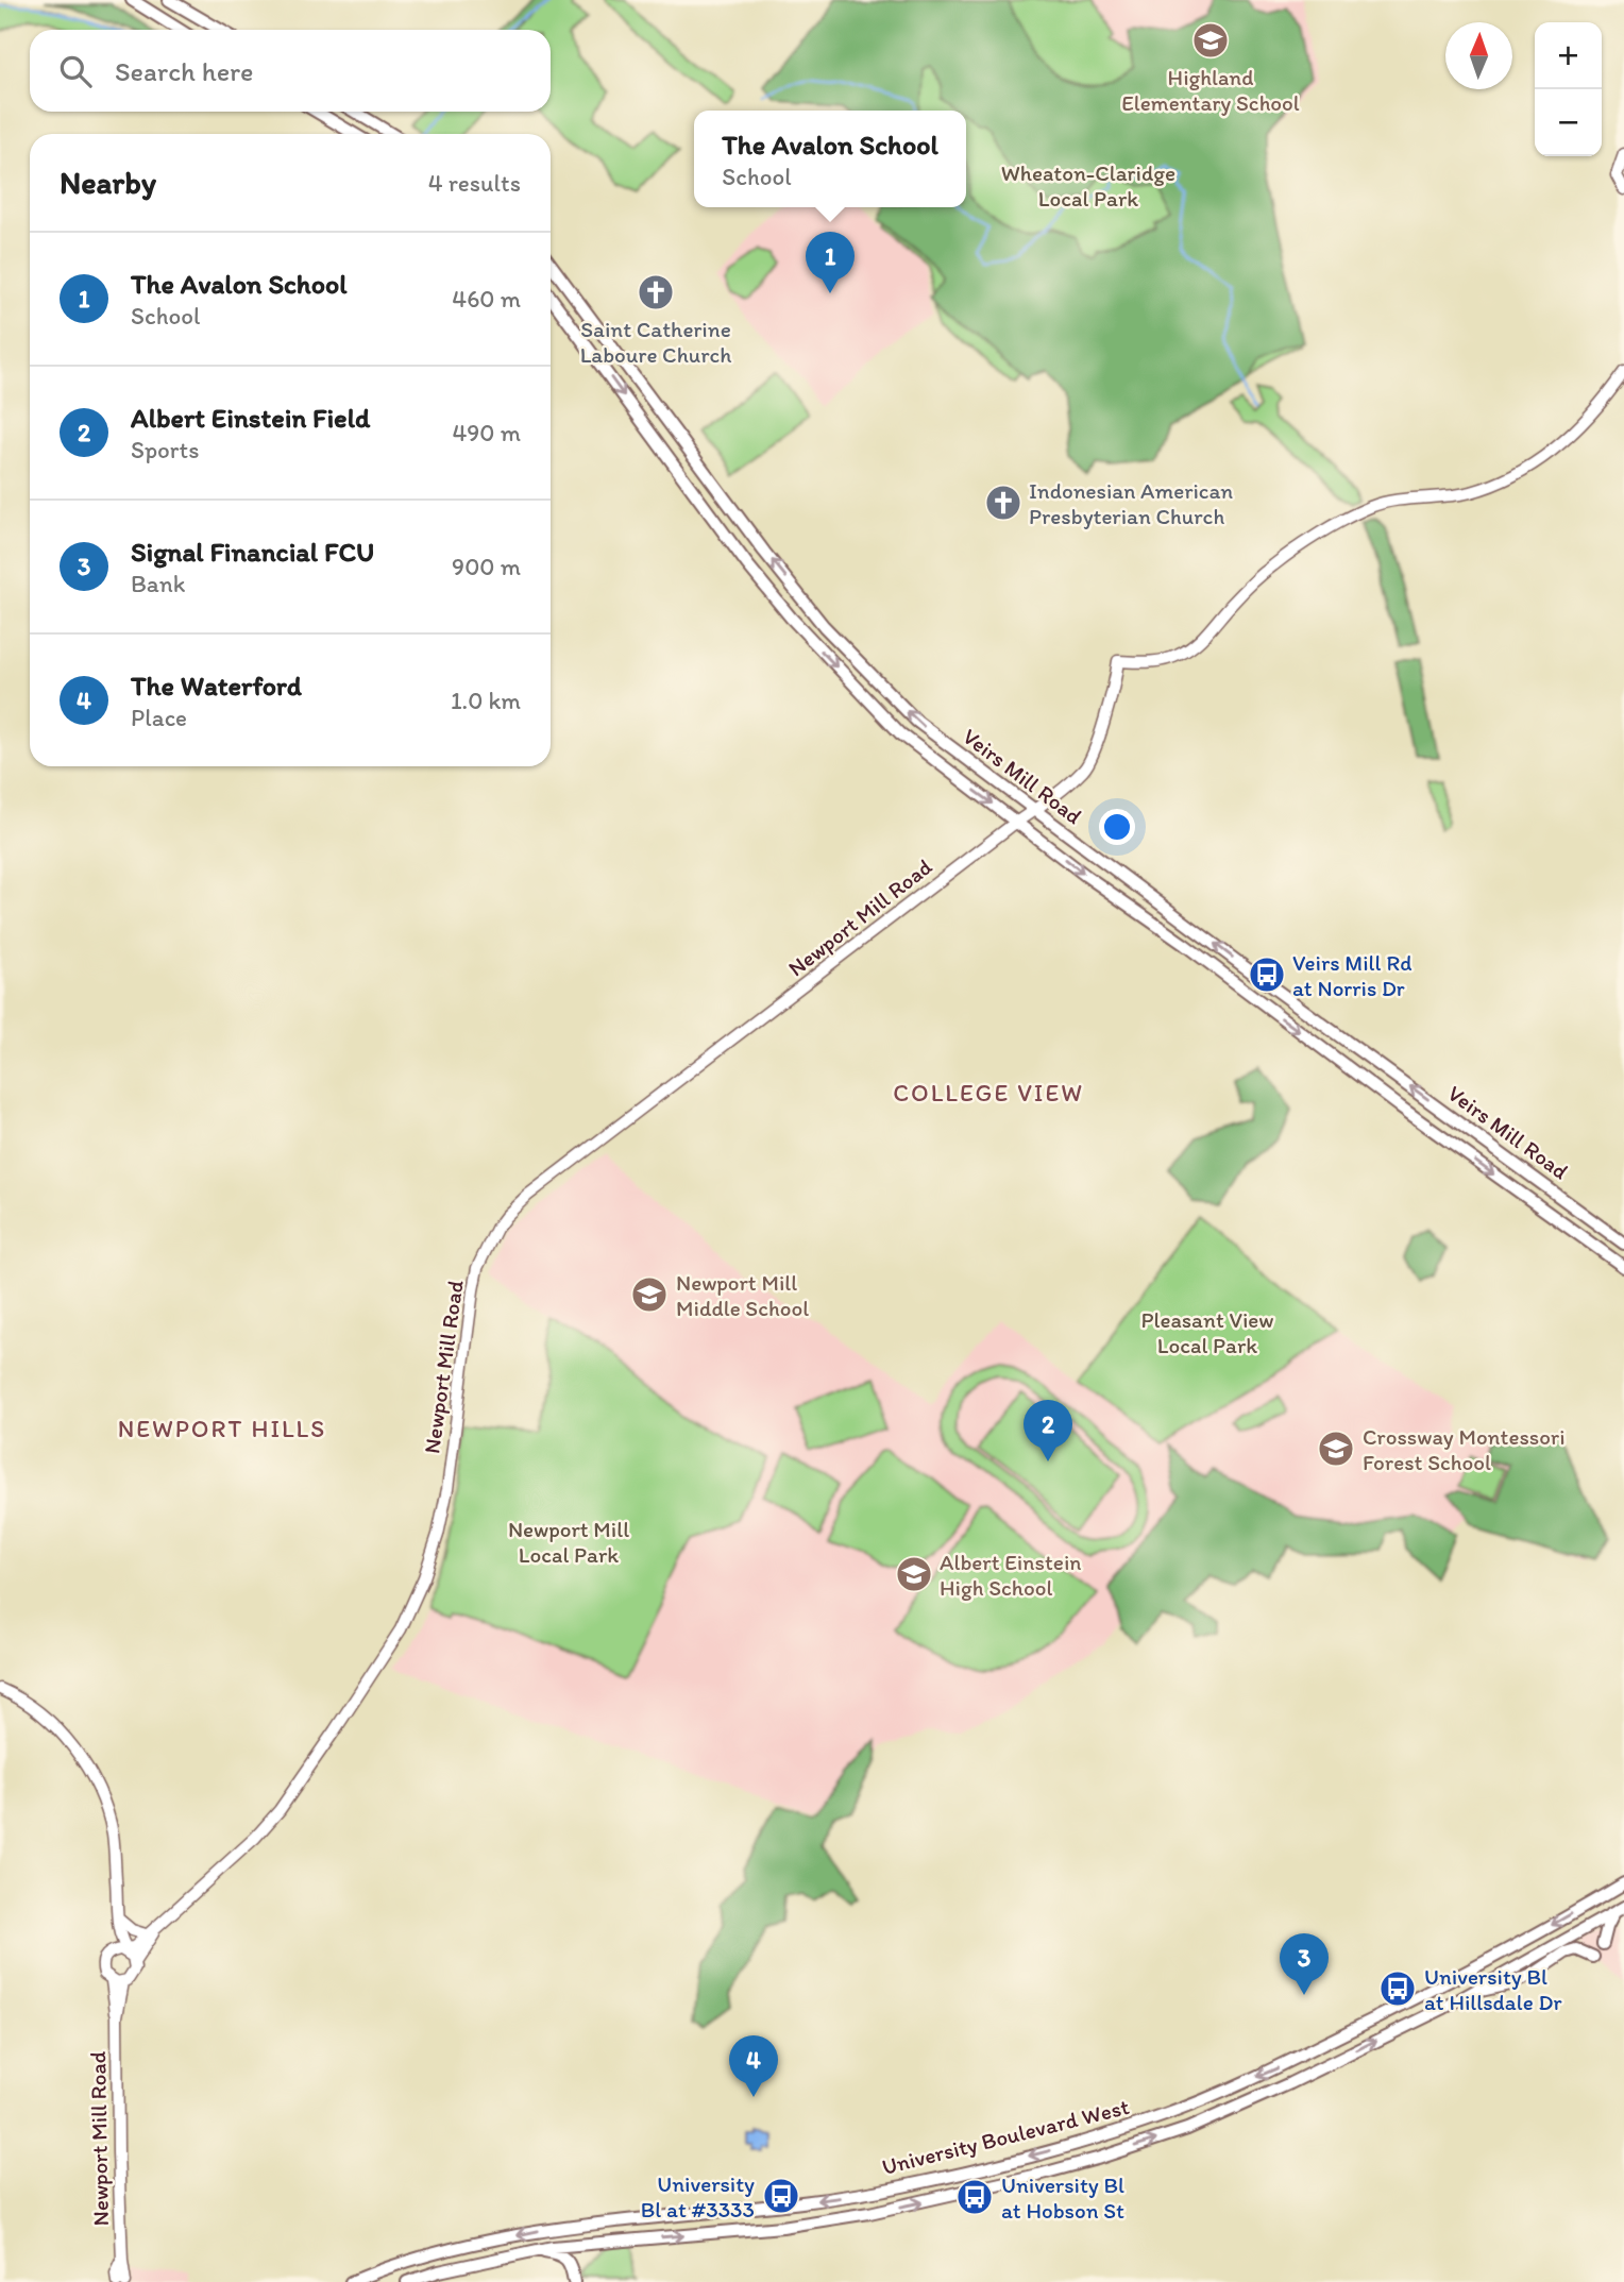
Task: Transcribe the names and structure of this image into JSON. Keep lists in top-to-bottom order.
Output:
{
  "streets": {
    "main road": ["Veirs Mill Road", "University Boulevard West"],
    "street": ["Newport Mill Road"]
  },
  "crossings": [
    ["Veirs Mill Road", "Newport Mill Road"]
  ],
  "districts": ["COLLEGE VIEW", "NEWPORT HILLS"],
  "parks": ["Wheaton-Claridge Local Park", "Pleasant View Local Park", "Newport Mill Local Park"],
  "places": {
    "school or university": [
      "Highland Elementary School",
      "Newport Mill Middle School",
      "Crossway Montessori Forest School",
      "Albert Einstein High School"
    ],
    "church": ["Saint Catherine Laboure Church", "Indonesian American Presbyterian Church"],
    "bus stop": [
      "Veirs Mill Rd at Norris Dr",
      "University Bl at Hillsdale Dr",
      "University Bl at #3333",
      "University Bl at Hobson St"
    ]
  },
  "north": "top",
  "page": {
    "map_buttons": ["+", "−"],
    "search": "Search here",
    "popup": ["The Avalon School", "School"],
    "heading": ["Nearby", "4 results"],
    "list": [
      {
        "mark": "1",
        "name": "The Avalon School",
        "note": "School",
        "value": "460 m"
      },
      {
        "mark": "2",
        "name": "Albert Einstein Field",
        "note": "Sports",
        "value": "490 m"
      },
      {
        "mark": "3",
        "name": "Signal Financial FCU",
        "note": "Bank",
        "value": "900 m"
      },
      {
        "mark": "4",
        "name": "The Waterford",
        "note": "Place",
        "value": "1.0 km"
      }
    ],
    "pins": [
      "1",
      "2",
      "3",
      "4"
    ]
  }
}
